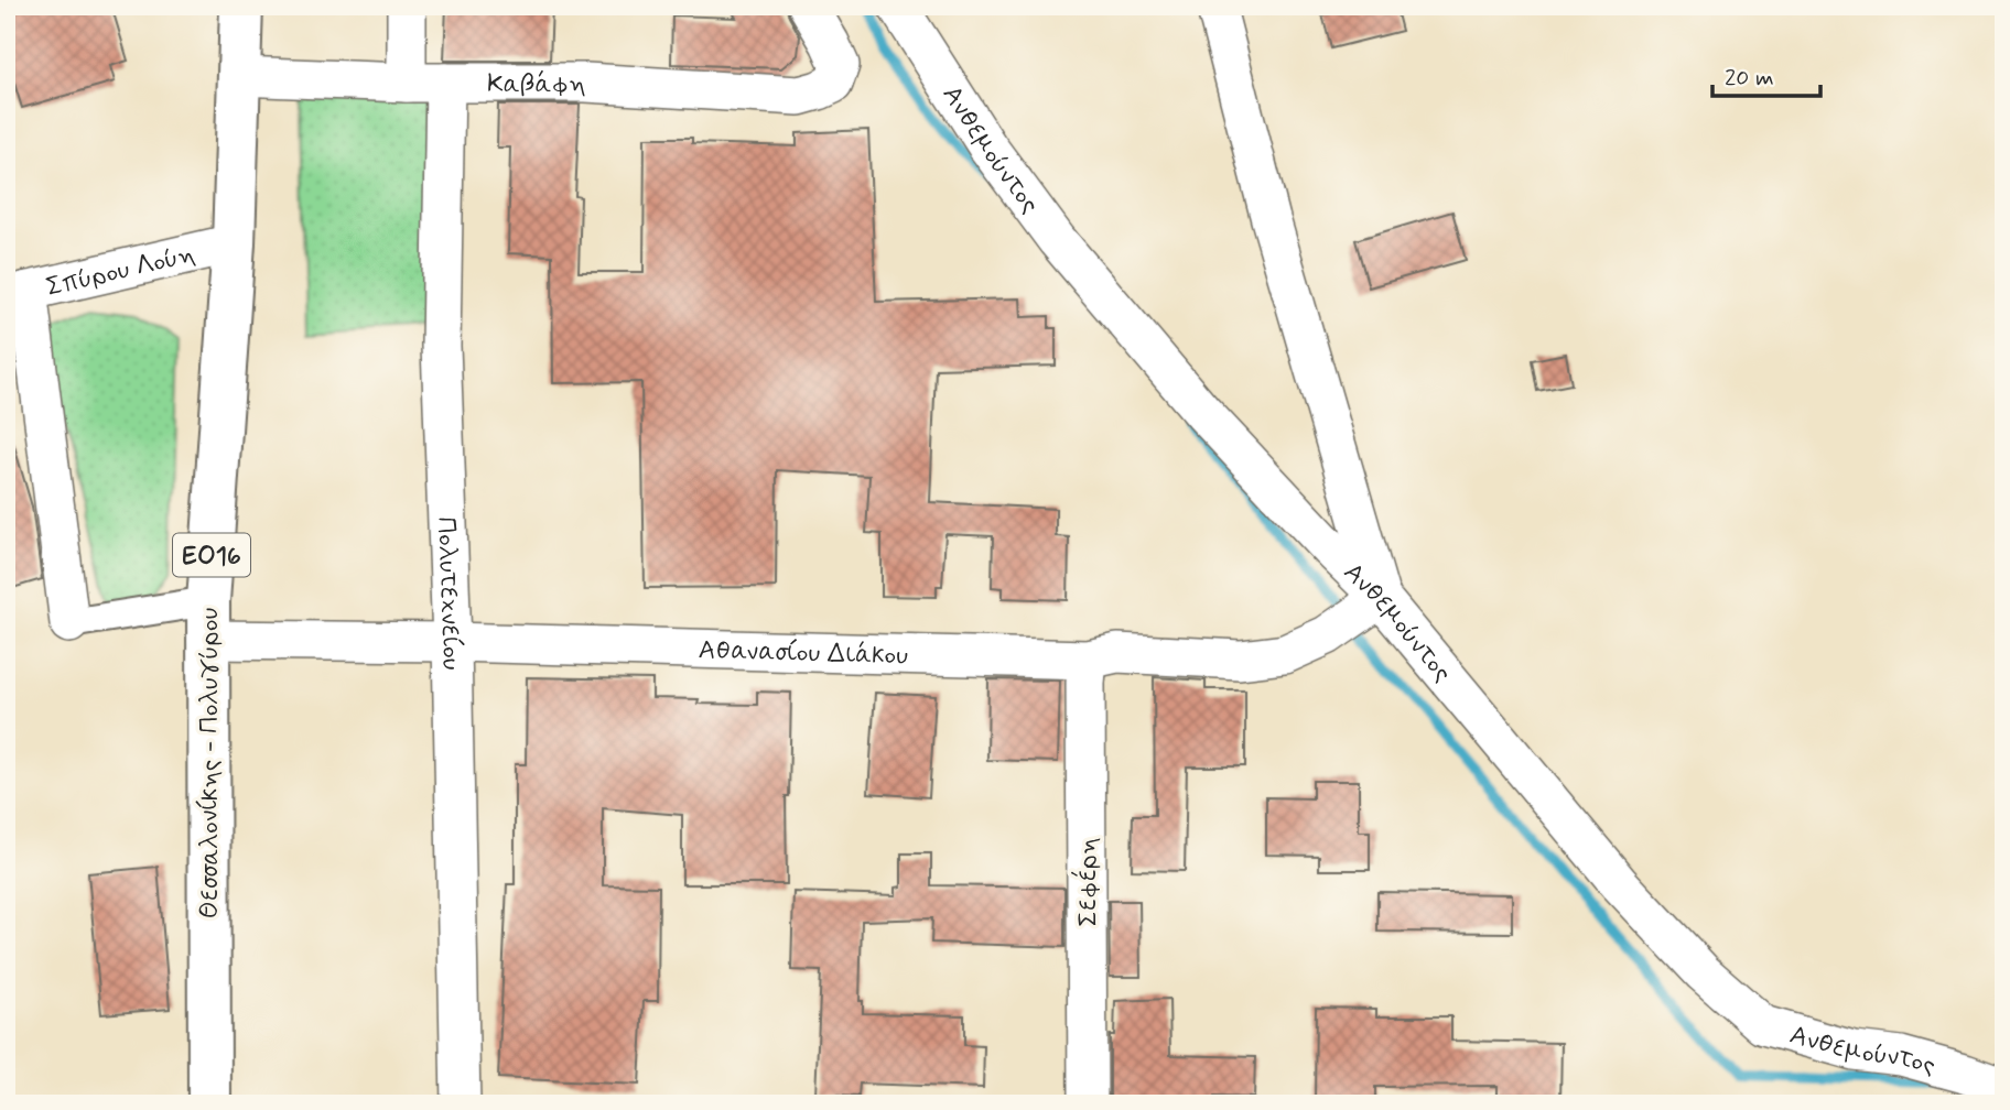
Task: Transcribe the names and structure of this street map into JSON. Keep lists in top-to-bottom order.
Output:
{
  "streets": {
    "main road": ["ΕΟ16", "Θεσσαλονίκης - Πολυγύρου"],
    "street": [
      "Καβάφη",
      "Ανθεμούντος",
      "Σπύρου Λούη",
      "Πολυτεχνείου",
      "Αθανασίου Διάκου",
      "Σεφέρη"
    ]
  },
  "crossings": [
    ["Καβάφη", "Πολυτεχνείου"],
    ["Καβάφη", "Θεσσαλονίκης - Πολυγύρου"],
    ["Ανθεμούντος", "Αθανασίου Διάκου"],
    ["Σπύρου Λούη", "Θεσσαλονίκης - Πολυγύρου"],
    ["Πολυτεχνείου", "Αθανασίου Διάκου"],
    ["Αθανασίου Διάκου", "Θεσσαλονίκης - Πολυγύρου"],
    ["Αθανασίου Διάκου", "Σεφέρη"]
  ],
  "scale_bar": "20 m"
}
